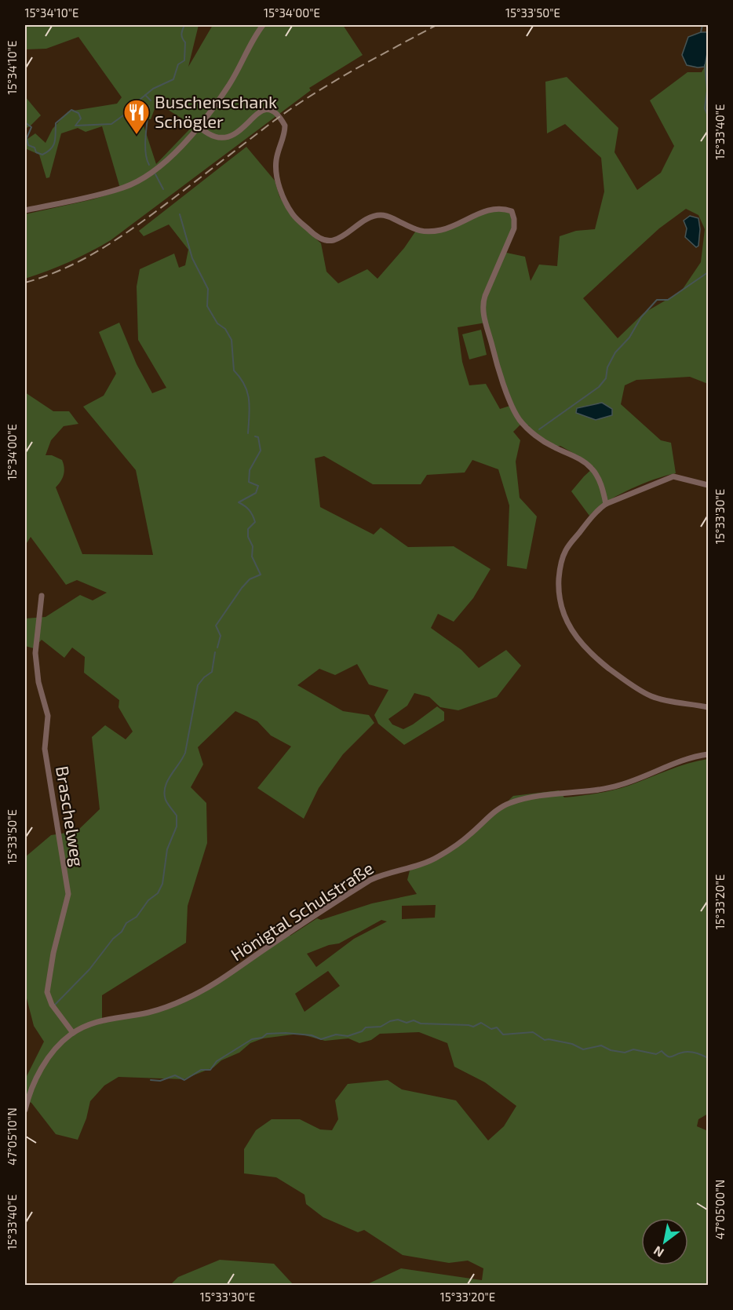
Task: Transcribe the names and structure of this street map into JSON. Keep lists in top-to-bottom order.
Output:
{
  "streets": {
    "street": ["Braschelweg", "Hönigtal Schulstraße"]
  },
  "crossings": [
    ["Braschelweg", "Hönigtal Schulstraße"]
  ],
  "places": {
    "restaurant": ["Buschenschank Schögler"]
  },
  "north": "bottom left",
  "coordinates": [
    "15°34'10\"E",
    "15°34'00\"E",
    "15°33'50\"E",
    "15°33'40\"E",
    "15°33'30\"E",
    "15°33'20\"E",
    "47°05'10\"N",
    "47°05'00\"N"
  ]
}
